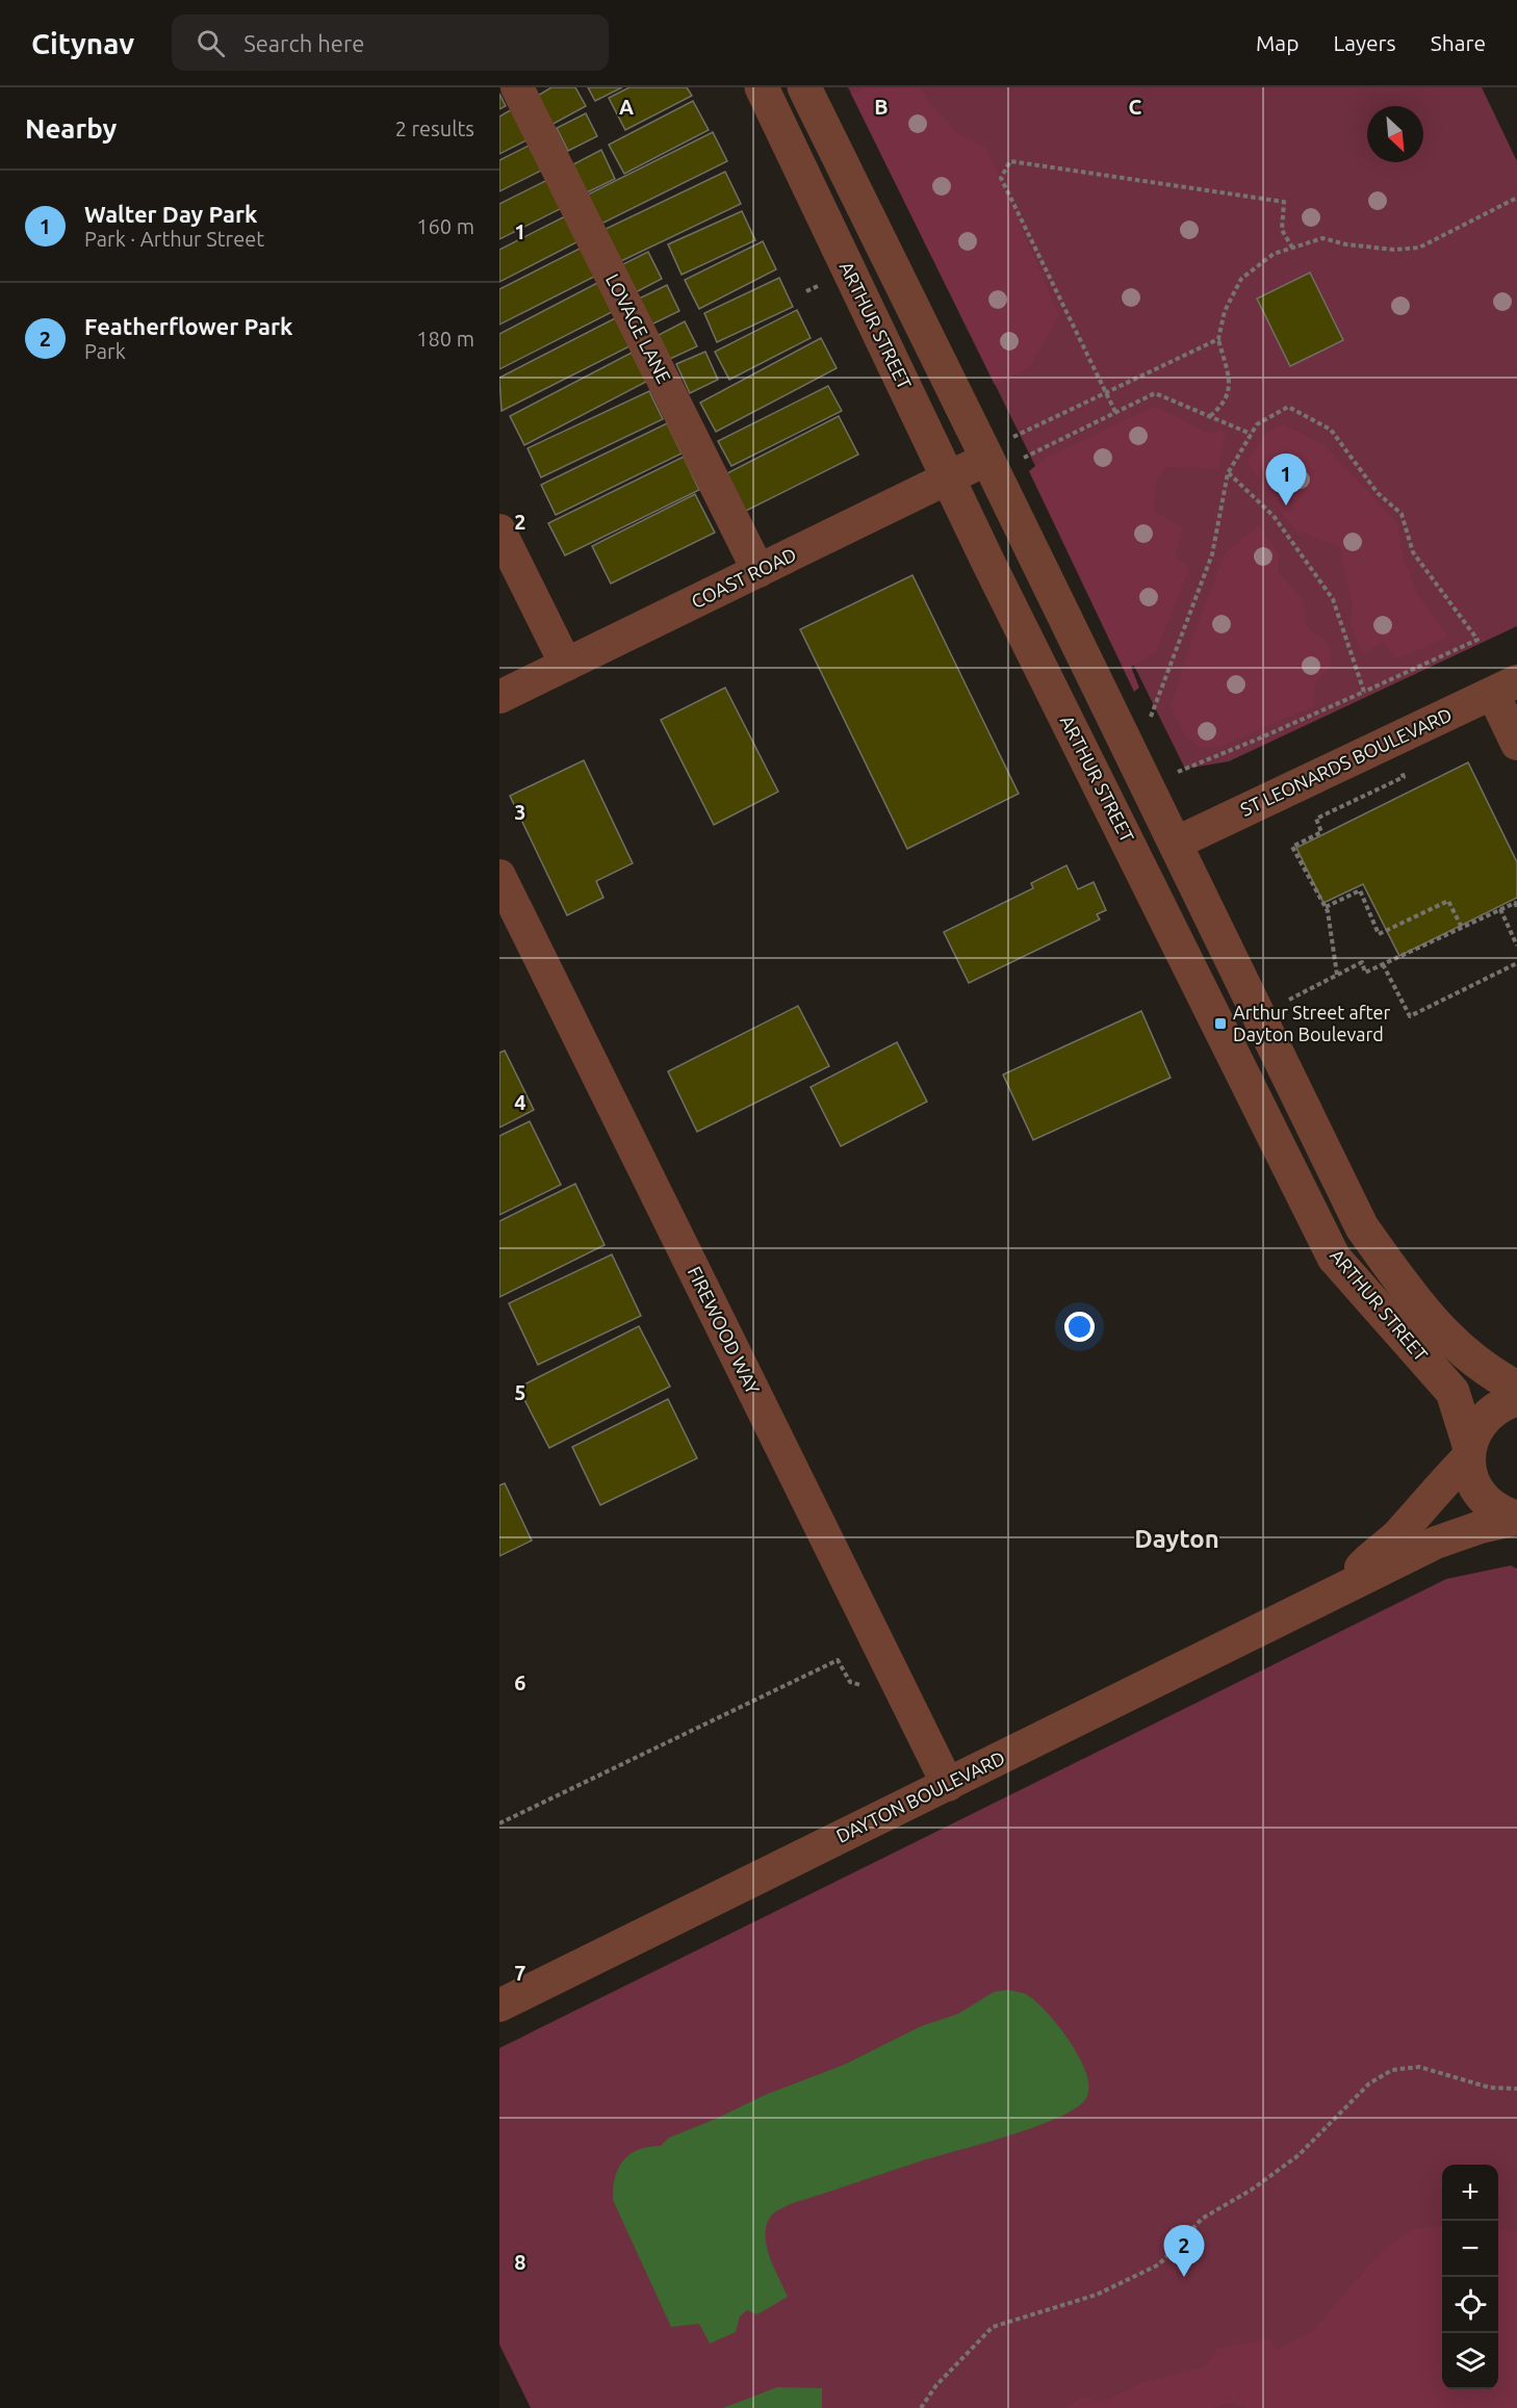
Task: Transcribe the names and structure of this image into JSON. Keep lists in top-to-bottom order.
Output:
{
  "streets": {
    "street": [
      "ARTHUR STREET",
      "LOVAGE LANE",
      "COAST ROAD",
      "ST LEONARDS BOULEVARD",
      "FIREWOOD WAY",
      "DAYTON BOULEVARD"
    ]
  },
  "crossings": [
    ["ARTHUR STREET", "COAST ROAD"],
    ["ARTHUR STREET", "ST LEONARDS BOULEVARD"],
    ["ARTHUR STREET", "DAYTON BOULEVARD"],
    ["LOVAGE LANE", "COAST ROAD"],
    ["FIREWOOD WAY", "DAYTON BOULEVARD"]
  ],
  "districts": ["Dayton"],
  "places": {
    "transit": ["Arthur Street after Dayton Boulevard"]
  },
  "north": "bottom right",
  "page": {
    "header": "Citynav",
    "search": "Search here",
    "nav": ["Map", "Layers", "Share"],
    "heading": ["Nearby", "2 results"],
    "list": [
      {
        "mark": "1",
        "name": "Walter Day Park",
        "note": "Park · Arthur Street",
        "value": "160 m"
      },
      {
        "mark": "2",
        "name": "Featherflower Park",
        "note": "Park",
        "value": "180 m"
      }
    ],
    "pins": ["1", "2"],
    "map_buttons": ["+", "−"]
  },
  "grid": {
    "columns": ["A", "B", "C"],
    "rows": [
      "1",
      "2",
      "3",
      "4",
      "5",
      "6",
      "7",
      "8"
    ]
  }
}
